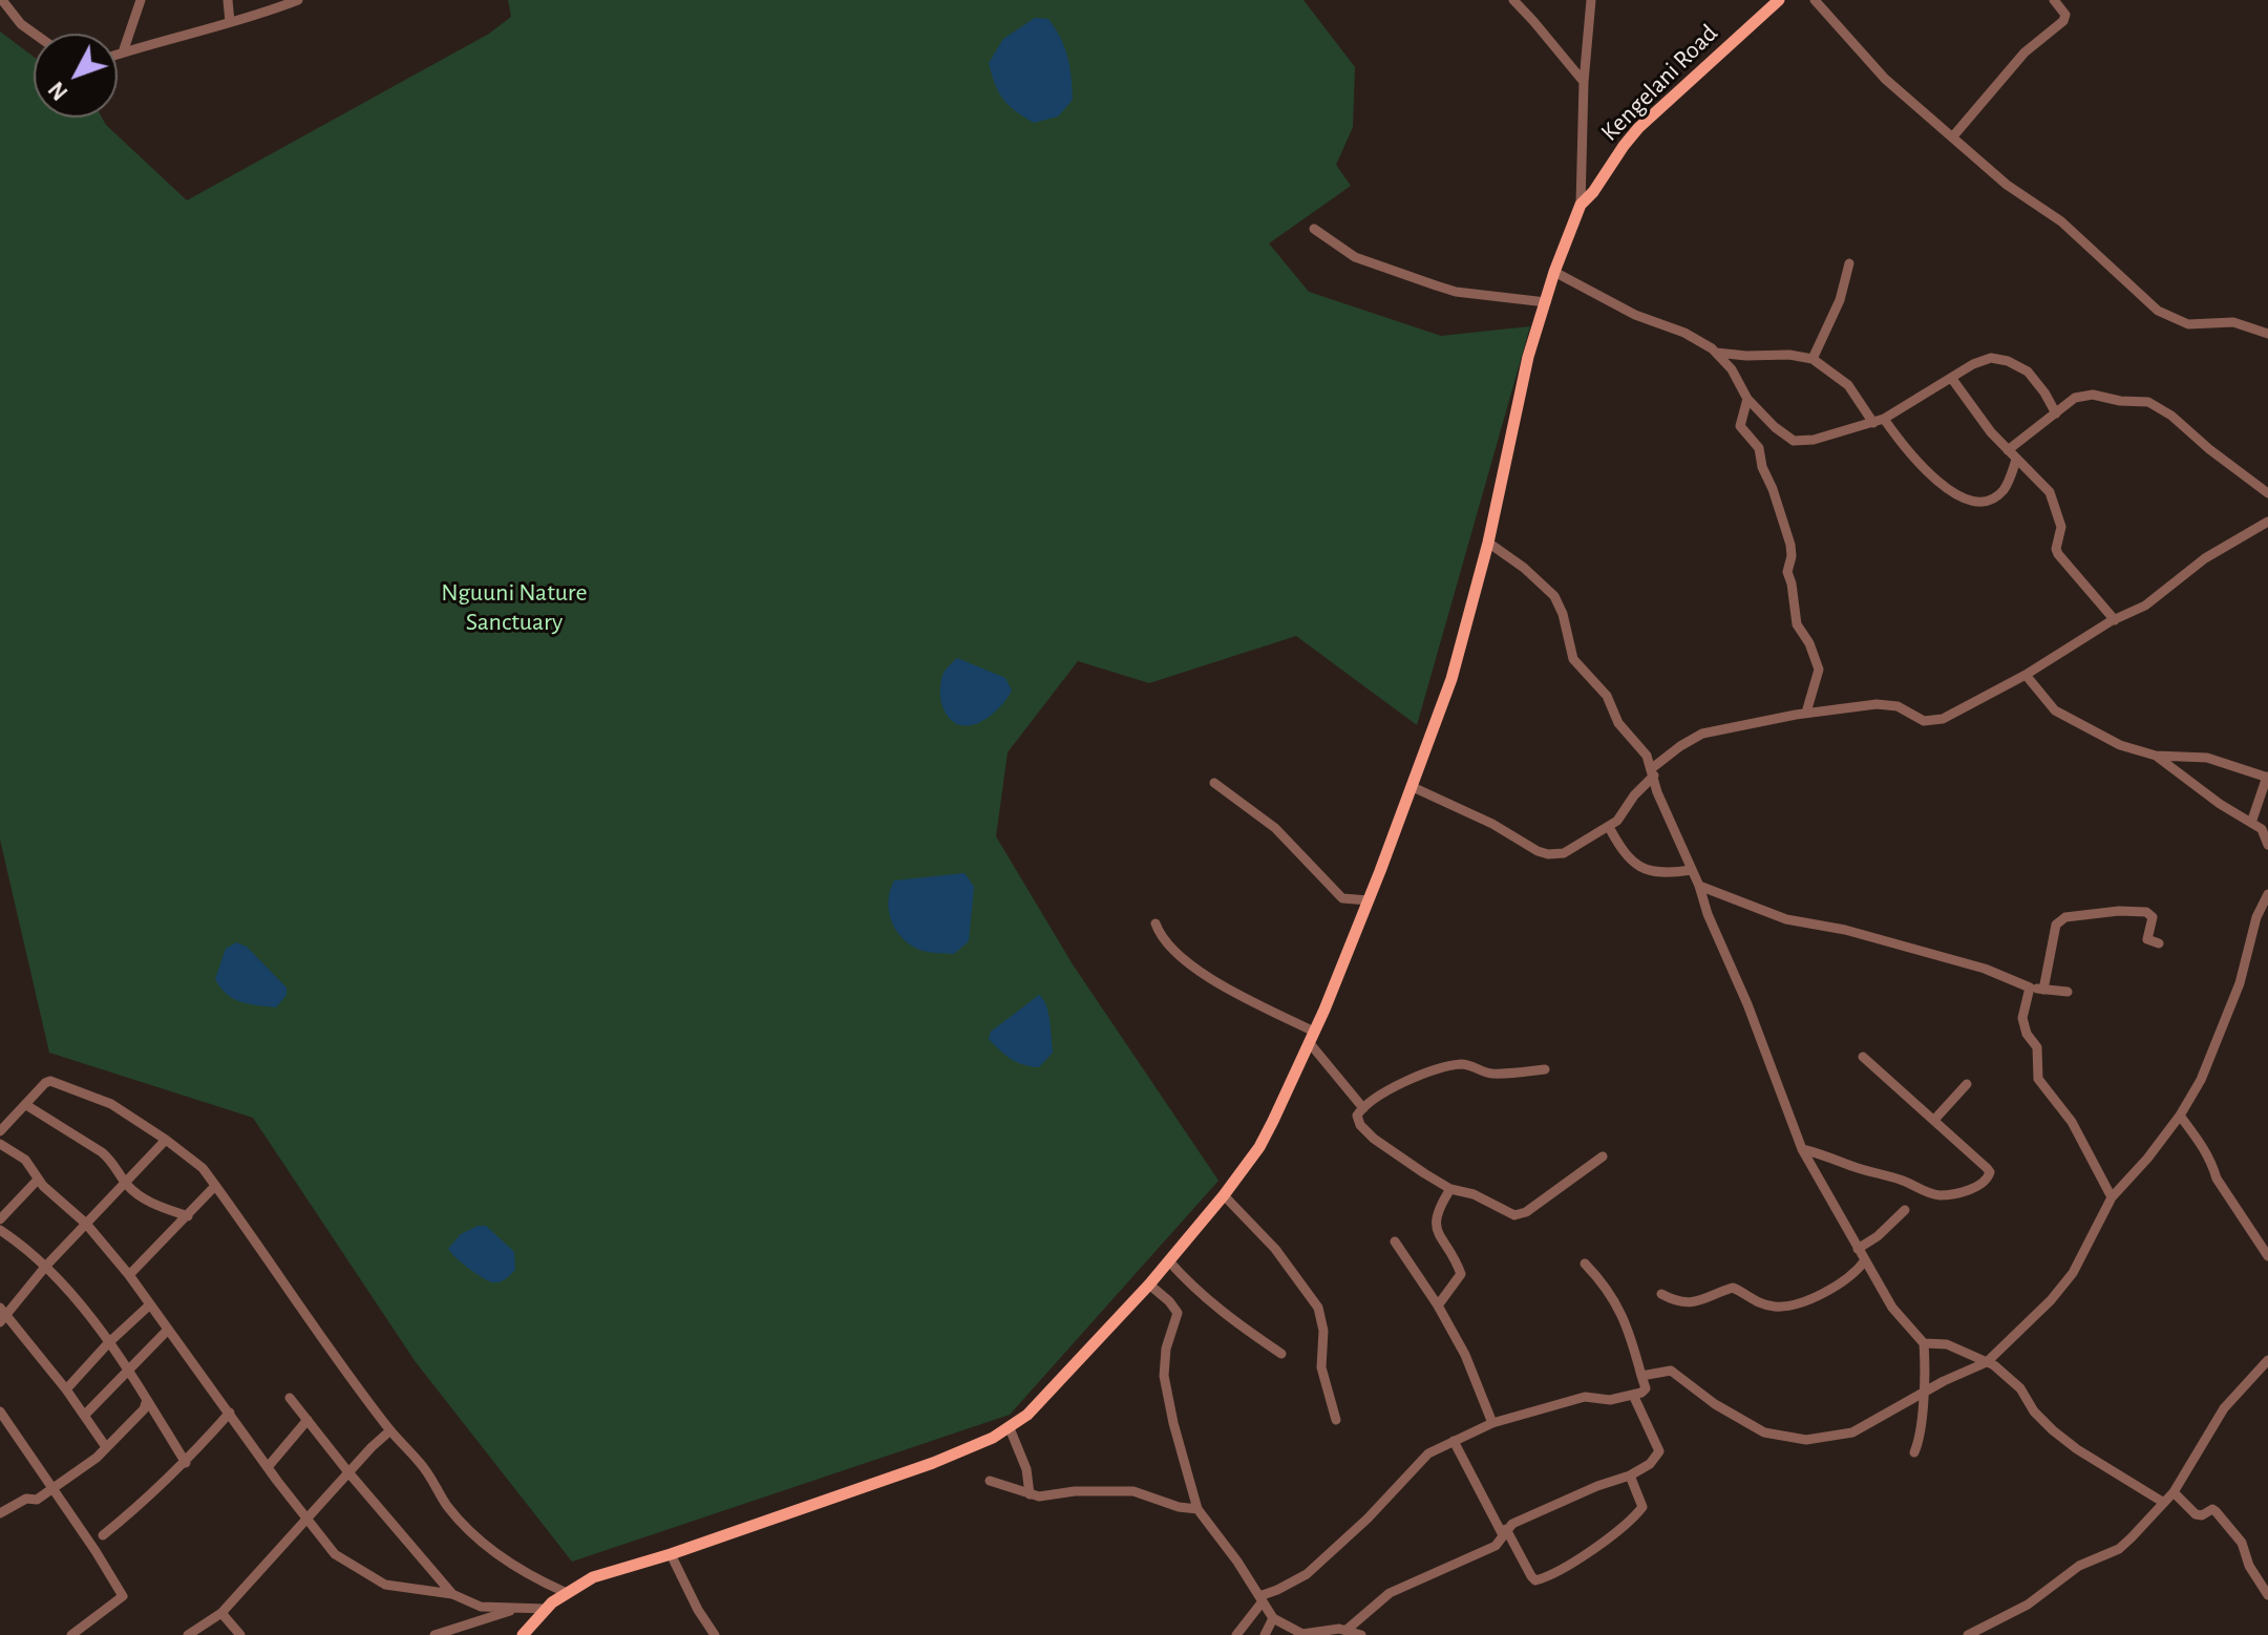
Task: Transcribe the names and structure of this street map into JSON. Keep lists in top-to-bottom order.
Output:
{
  "streets": {
    "main road": ["Kengelani Road"]
  },
  "parks": ["Nguuni Nature Sanctuary"],
  "north": "bottom left"
}
